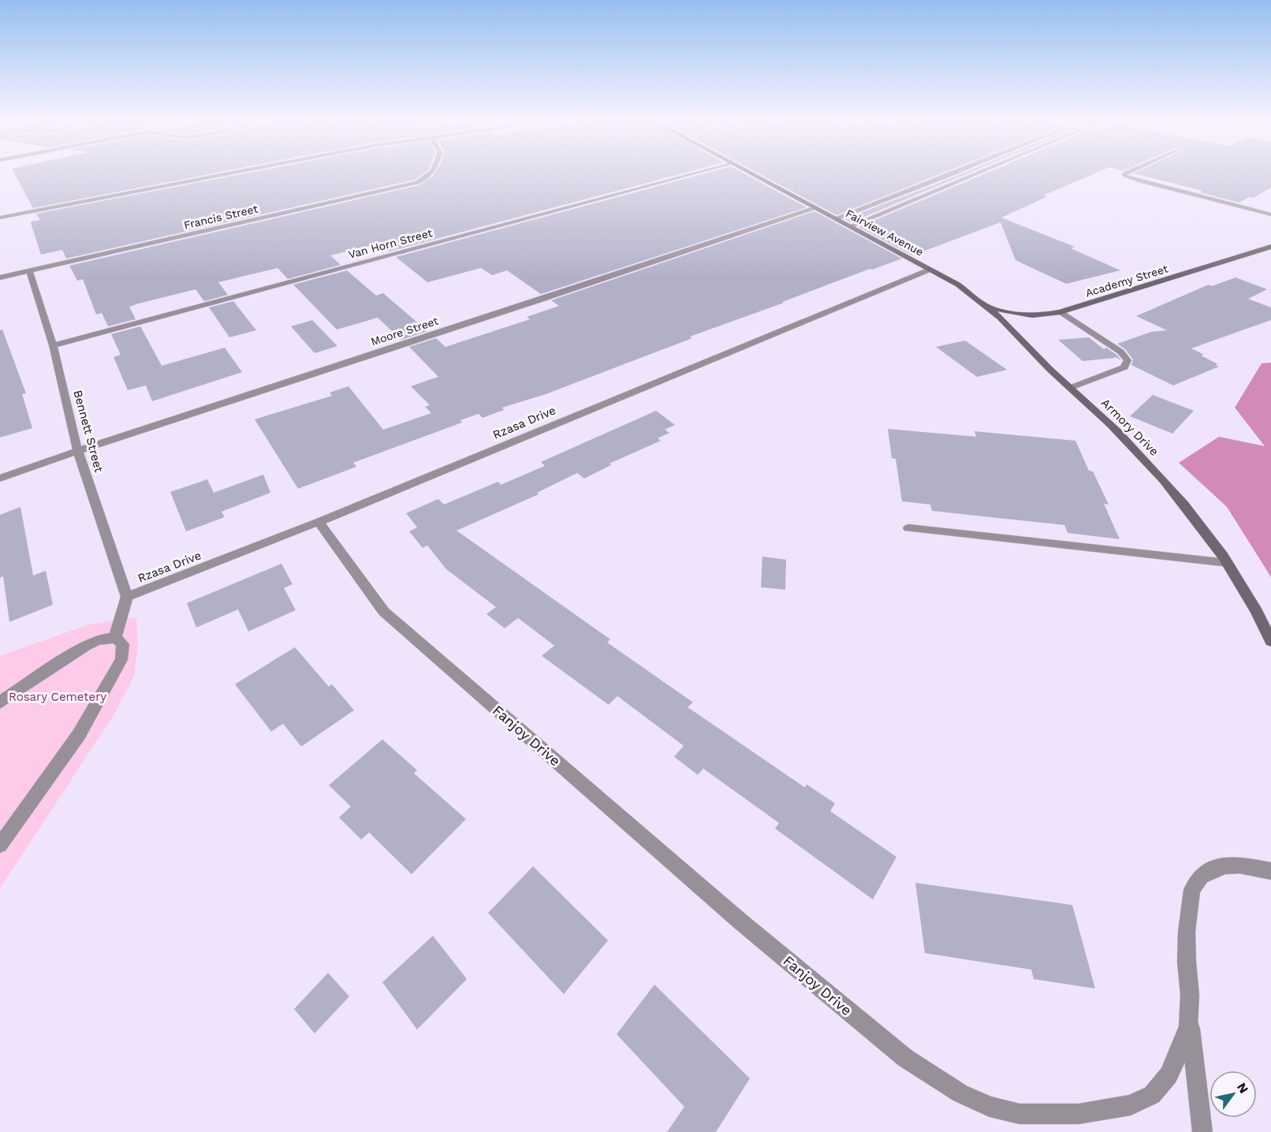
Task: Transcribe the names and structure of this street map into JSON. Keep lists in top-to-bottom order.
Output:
{
  "streets": {
    "main road": ["Fairview Avenue", "Academy Street", "Armory Drive"],
    "street": [
      "Francis Street",
      "Van Horn Street",
      "Moore Street",
      "Rzasa Drive",
      "Bennett Street",
      "Fanjoy Drive"
    ]
  },
  "crossings": [
    ["Francis Street", "Bennett Street"],
    ["Fairview Avenue", "Moore Street"],
    ["Fairview Avenue", "Rzasa Drive"],
    ["Fairview Avenue", "Armory Drive"],
    ["Van Horn Street", "Bennett Street"],
    ["Academy Street", "Armory Drive"],
    ["Moore Street", "Bennett Street"],
    ["Rzasa Drive", "Armory Drive"],
    ["Rzasa Drive", "Bennett Street"],
    ["Rzasa Drive", "Fanjoy Drive"]
  ],
  "parks": ["Rosary Cemetery"],
  "north": "top right"
}
